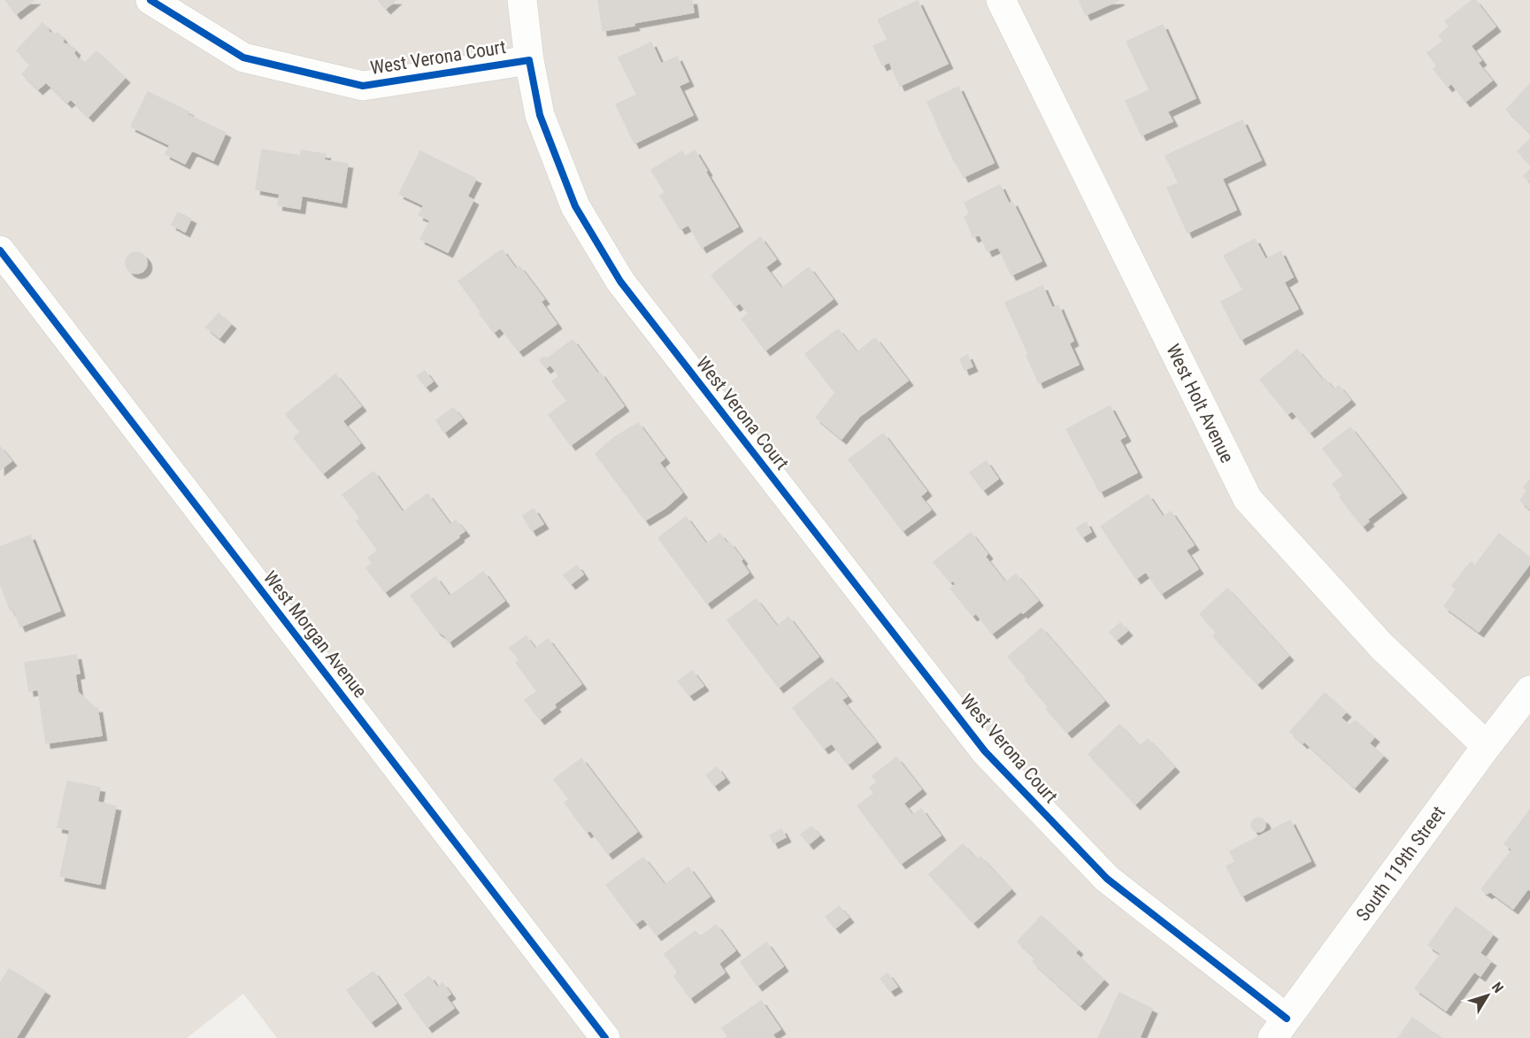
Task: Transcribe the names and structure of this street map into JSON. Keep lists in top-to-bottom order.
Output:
{
  "streets": {
    "street": [
      "West Verona Court",
      "West Holt Avenue",
      "West Morgan Avenue",
      "South 119th Street"
    ]
  },
  "crossings": [
    ["West Verona Court", "South 119th Street"],
    ["West Holt Avenue", "South 119th Street"]
  ],
  "north": "top right"
}
